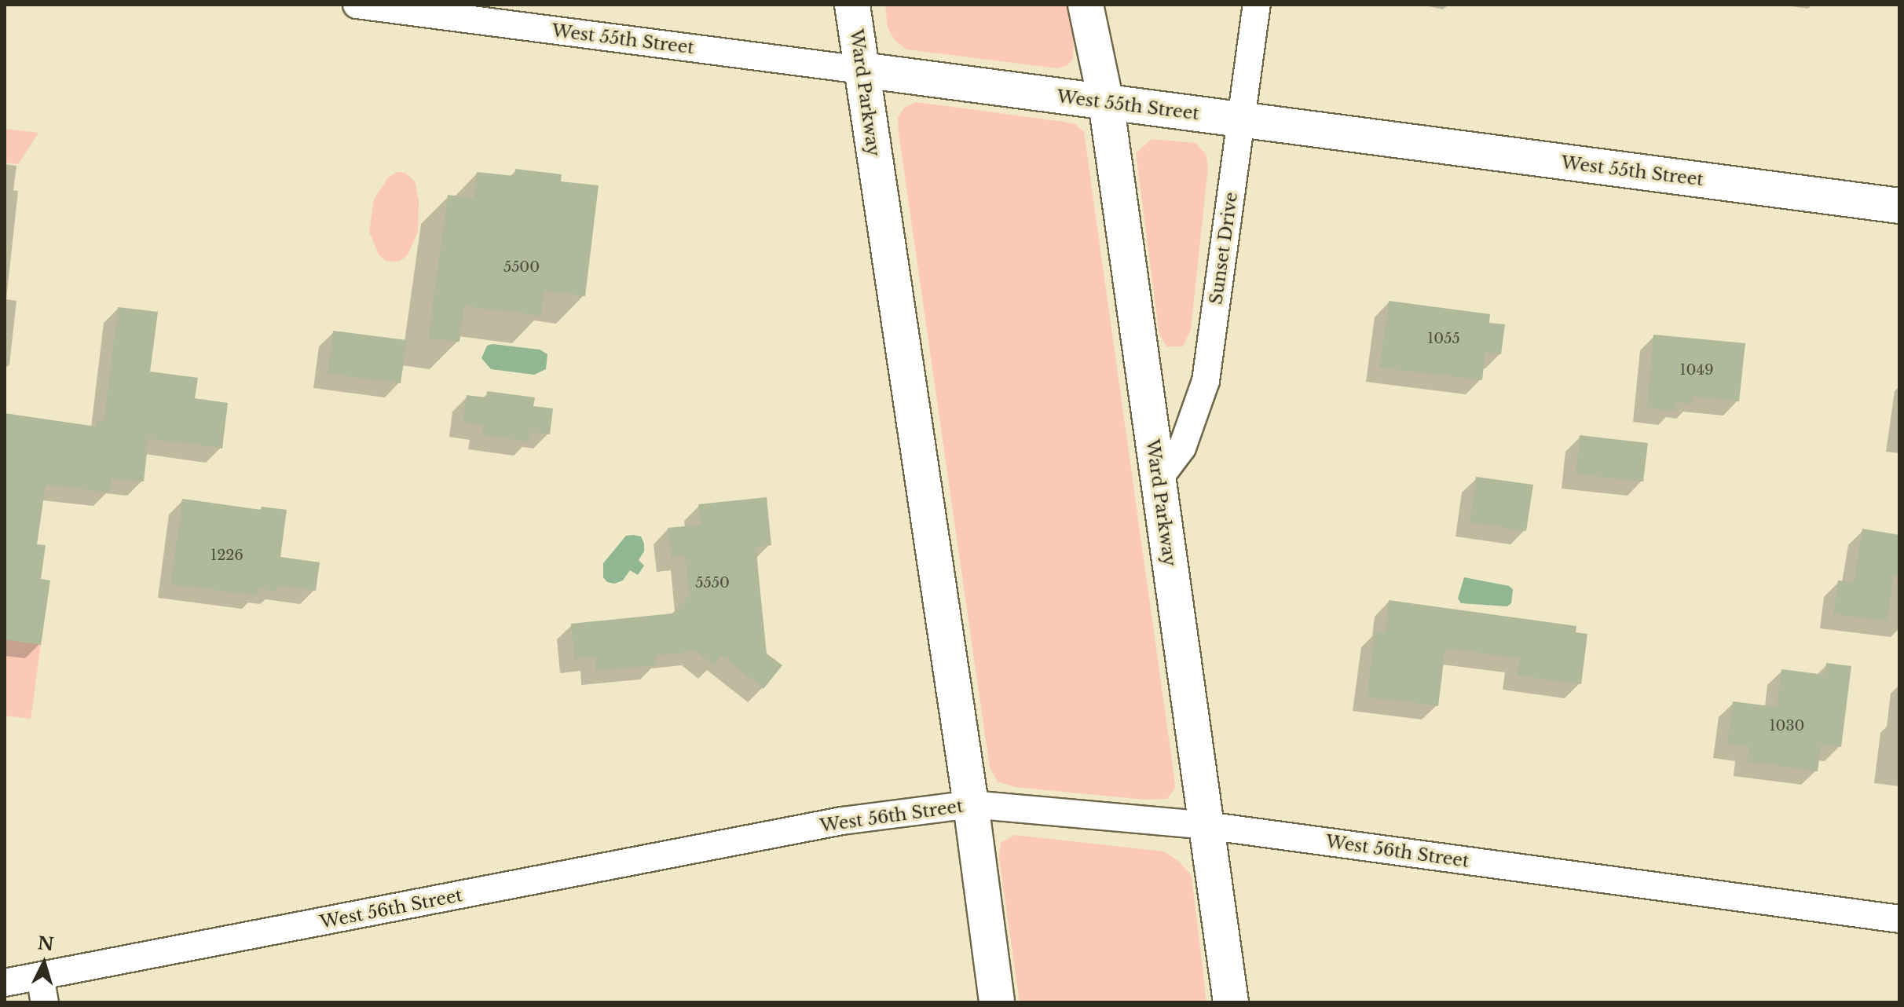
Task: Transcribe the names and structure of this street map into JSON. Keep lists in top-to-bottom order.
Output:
{
  "streets": {
    "main road": ["West 55th Street", "Ward Parkway"],
    "street": ["Sunset Drive", "West 56th Street"]
  },
  "crossings": [
    ["West 55th Street", "Ward Parkway"],
    ["West 55th Street", "Sunset Drive"],
    ["Ward Parkway", "Sunset Drive"],
    ["Ward Parkway", "West 56th Street"]
  ],
  "house_numbers": [
    "5500",
    "1055",
    "1049",
    "1226",
    "5550",
    "1030"
  ],
  "north": "top"
}
